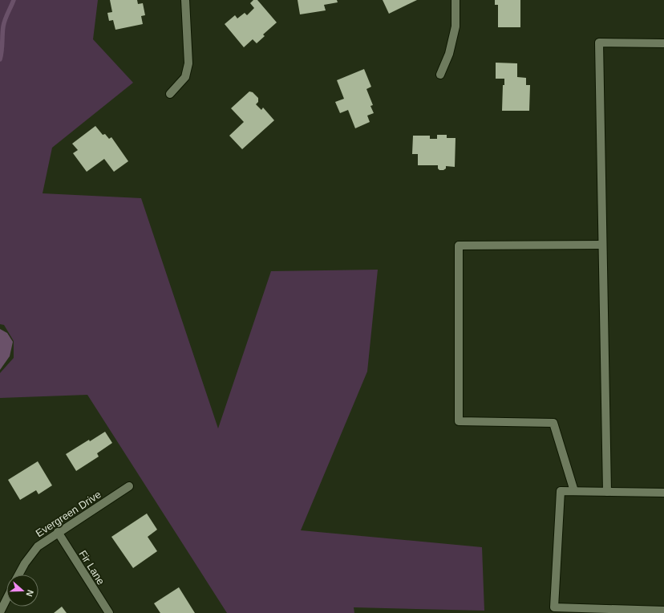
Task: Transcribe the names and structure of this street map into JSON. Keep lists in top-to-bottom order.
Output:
{
  "streets": {
    "street": ["Evergreen Drive", "Fir Lane"]
  },
  "crossings": [
    ["Evergreen Drive", "Fir Lane"]
  ],
  "north": "right"
}
